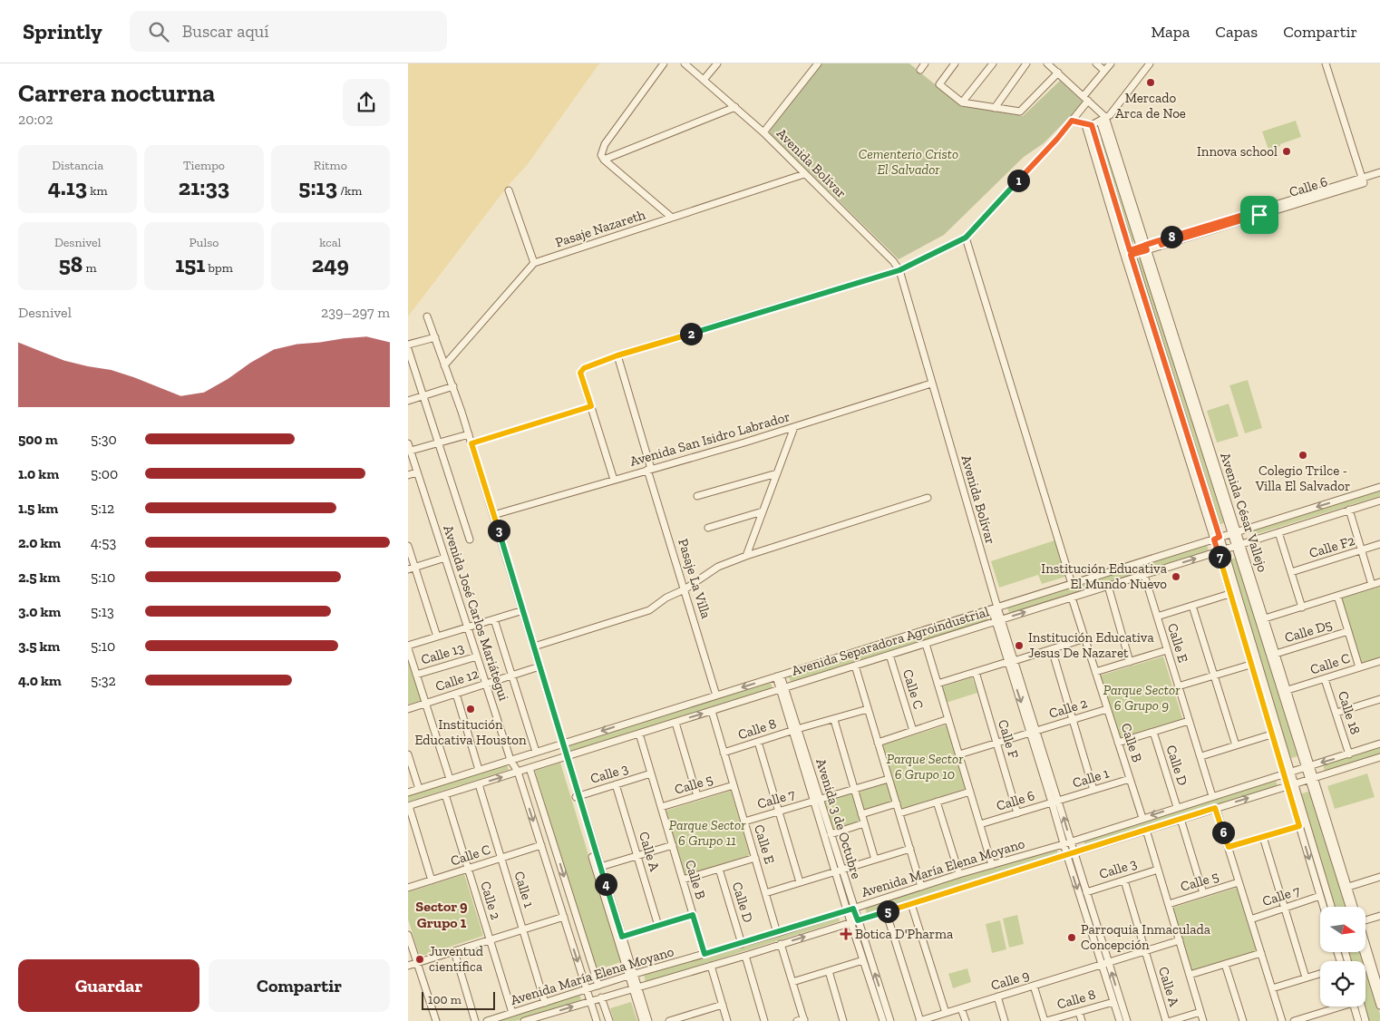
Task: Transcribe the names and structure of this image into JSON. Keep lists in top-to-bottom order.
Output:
{
  "streets": {
    "street": [
      "Avenida Bolívar",
      "Calle 6",
      "Pasaje Nazareth",
      "Avenida San Isidro Labrador",
      "Avenida César Vallejo",
      "Calle F2",
      "Pasaje La Villa",
      "Avenida José Carlos Mariátegui",
      "Calle D5",
      "Avenida Separadora Agroindustrial",
      "Calle E",
      "Calle 13",
      "Calle C",
      "Calle 12",
      "Calle 2",
      "Calle 18",
      "Calle 8",
      "Calle F",
      "Calle B",
      "Calle D",
      "Calle 3",
      "Calle 1",
      "Calle 5",
      "Calle 7",
      "Avenida 3 de Octubre",
      "Calle A",
      "Avenida María Elena Moyano",
      "Calle 9"
    ]
  },
  "crossings": [
    ["Avenida Bolívar", "Calle 6"],
    ["Avenida Bolívar", "Pasaje Nazareth"],
    ["Avenida Bolívar", "Avenida San Isidro Labrador"],
    ["Avenida Bolívar", "Avenida Separadora Agroindustrial"],
    ["Avenida Bolívar", "Calle 2"],
    ["Avenida Bolívar", "Calle 8"],
    ["Avenida Bolívar", "Calle 3"],
    ["Avenida Bolívar", "Calle 1"],
    ["Avenida Bolívar", "Avenida María Elena Moyano"],
    ["Avenida Bolívar", "Calle 9"],
    ["Calle 6", "Avenida César Vallejo"],
    ["Calle 6", "Calle F"],
    ["Calle 6", "Calle 1"],
    ["Avenida San Isidro Labrador", "Pasaje La Villa"],
    ["Avenida César Vallejo", "Calle D5"],
    ["Avenida César Vallejo", "Avenida Separadora Agroindustrial"],
    ["Avenida César Vallejo", "Calle C"],
    ["Avenida César Vallejo", "Avenida María Elena Moyano"],
    ["Pasaje La Villa", "Avenida Separadora Agroindustrial"],
    ["Avenida José Carlos Mariátegui", "Avenida Separadora Agroindustrial"],
    ["Avenida José Carlos Mariátegui", "Calle 13"],
    ["Avenida José Carlos Mariátegui", "Calle C"],
    ["Avenida José Carlos Mariátegui", "Calle 12"],
    ["Avenida José Carlos Mariátegui", "Avenida María Elena Moyano"],
    ["Avenida Separadora Agroindustrial", "Calle E"],
    ["Avenida Separadora Agroindustrial", "Calle C"],
    ["Avenida Separadora Agroindustrial", "Calle 2"],
    ["Avenida Separadora Agroindustrial", "Calle B"],
    ["Avenida Separadora Agroindustrial", "Calle 1"],
    ["Avenida Separadora Agroindustrial", "Avenida 3 de Octubre"],
    ["Calle E", "Calle 8"],
    ["Calle E", "Calle 5"],
    ["Calle E", "Calle 7"],
    ["Calle E", "Avenida María Elena Moyano"],
    ["Calle C", "Calle 2"],
    ["Calle C", "Calle 18"],
    ["Calle C", "Calle 1"],
    ["Calle 2", "Calle B"],
    ["Calle 2", "Avenida María Elena Moyano"],
    ["Calle 18", "Avenida María Elena Moyano"],
    ["Calle 8", "Avenida 3 de Octubre"],
    ["Calle B", "Calle 3"],
    ["Calle B", "Calle 1"],
    ["Calle B", "Calle 5"],
    ["Calle B", "Avenida María Elena Moyano"],
    ["Calle D", "Avenida María Elena Moyano"],
    ["Calle 3", "Calle A"],
    ["Calle 1", "Avenida María Elena Moyano"],
    ["Calle 7", "Avenida 3 de Octubre"],
    ["Avenida 3 de Octubre", "Avenida María Elena Moyano"]
  ],
  "districts": ["Sector 9 Grupo 1"],
  "parks": [
    "Cementerio Cristo El Salvador",
    "Parque Sector 6 Grupo 9",
    "Parque Sector 6 Grupo 10",
    "Parque Sector 6 Grupo 11"
  ],
  "places": {
    "other": [
      "Mercado Arca de Noe",
      "Innova school",
      "Colegio Trilce - Villa El Salvador",
      "Institución Educativa El Mundo Nuevo",
      "Institución Educativa Jesus De Nazaret",
      "Institución Educativa Houston",
      "Parroquia Inmaculada Concepción",
      "Juventud científica"
    ],
    "health": ["Botica D'Pharma"]
  },
  "scale_bar": "100 m",
  "north": "right",
  "page": {
    "header": "Sprintly",
    "search": "Buscar aquí",
    "nav": ["Mapa", "Capas", "Compartir"],
    "heading": ["Carrera nocturna", "20:02"],
    "stats": [
      ["Distancia", "4.13 km"],
      ["Tiempo", "21:33"],
      ["Ritmo", "5:13 /km"],
      ["Desnivel", "58 m"],
      ["Pulso", "151 bpm"],
      ["kcal", "249"]
    ],
    "pins": [
      "1",
      "8",
      "2",
      "3",
      "7",
      "6",
      "4",
      "5"
    ],
    "chart": ["Desnivel", "239–297 m"],
    "list": [
      {
        "name": "500 m",
        "note": "5:30"
      },
      {
        "name": "1.0 km",
        "note": "5:00"
      },
      {
        "name": "1.5 km",
        "note": "5:12"
      },
      {
        "name": "2.0 km",
        "note": "4:53"
      },
      {
        "name": "2.5 km",
        "note": "5:10"
      },
      {
        "name": "3.0 km",
        "note": "5:13"
      },
      {
        "name": "3.5 km",
        "note": "5:10"
      },
      {
        "name": "4.0 km",
        "note": "5:32"
      }
    ],
    "buttons": ["Guardar", "Compartir"],
    "scale": "100 m"
  }
}
